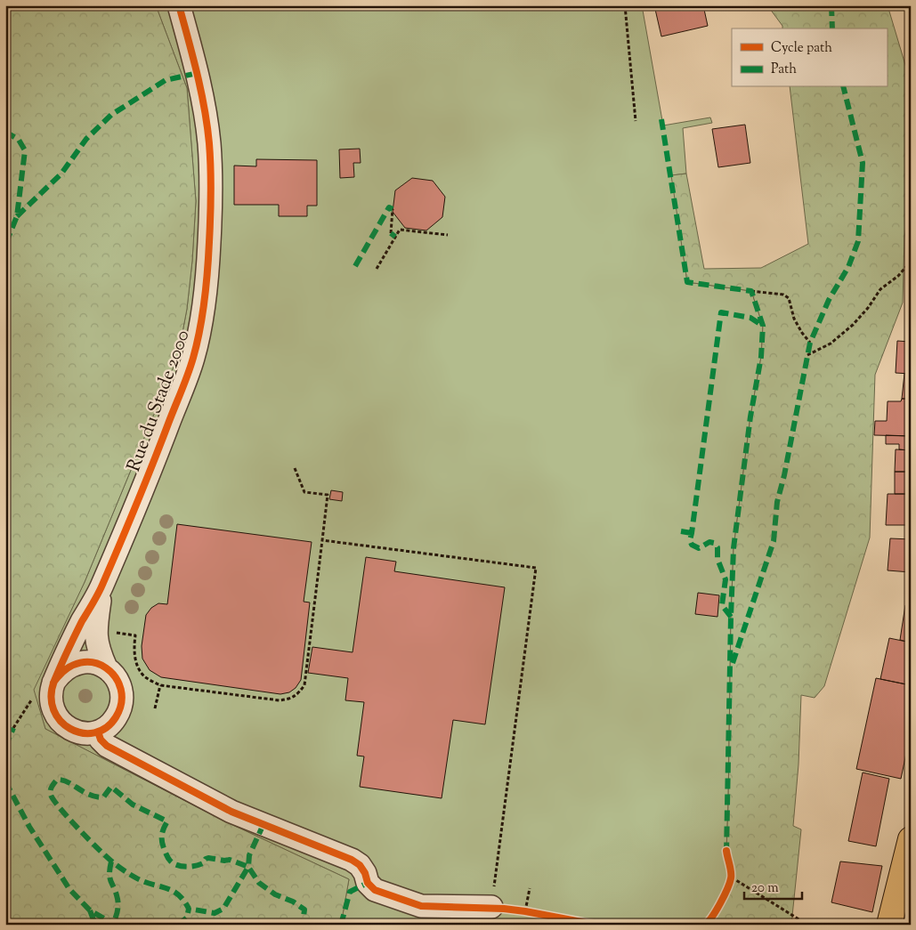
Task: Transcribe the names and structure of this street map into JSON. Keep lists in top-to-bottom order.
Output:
{
  "streets": {
    "street": ["Rue du Stade 2000"]
  },
  "legend": ["Cycle path", "Path"],
  "scale_bar": "20 m"
}
